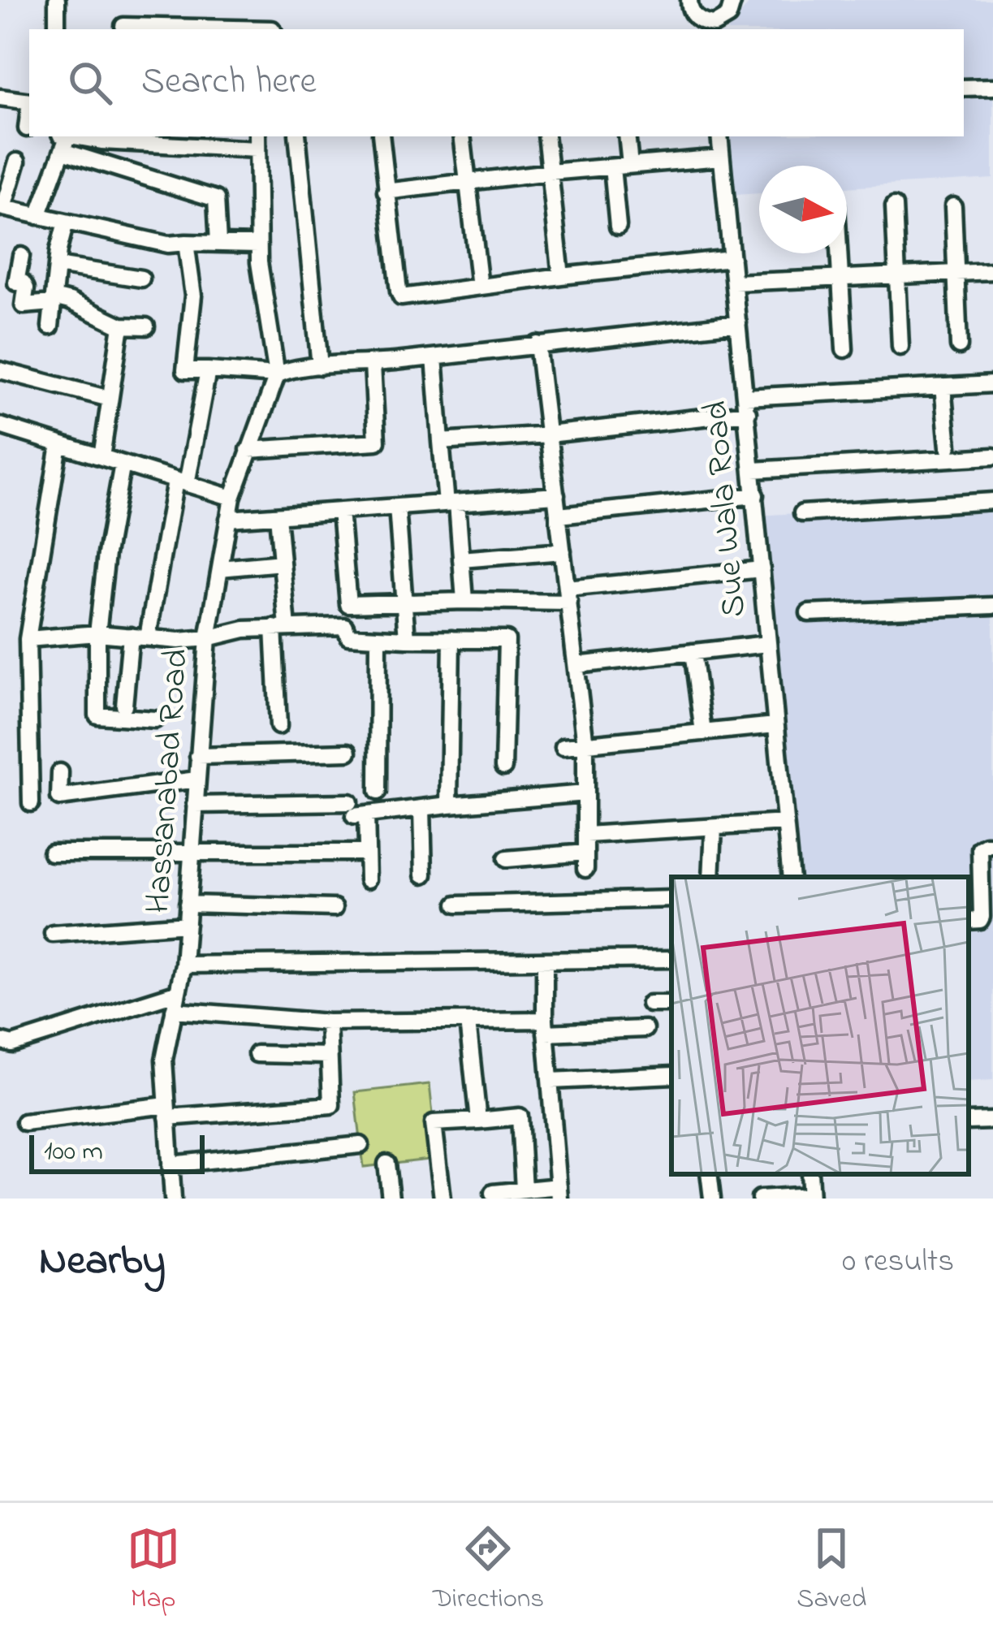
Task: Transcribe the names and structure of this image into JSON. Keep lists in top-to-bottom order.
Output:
{
  "streets": {
    "street": ["Sue Wala Road", "Hassanabad Road"]
  },
  "scale_bar": "100 m",
  "north": "right",
  "page": {
    "search": "Search here",
    "scale": "100 m",
    "heading": ["Nearby", "0 results"],
    "nav": ["Map", "Directions", "Saved"]
  }
}
